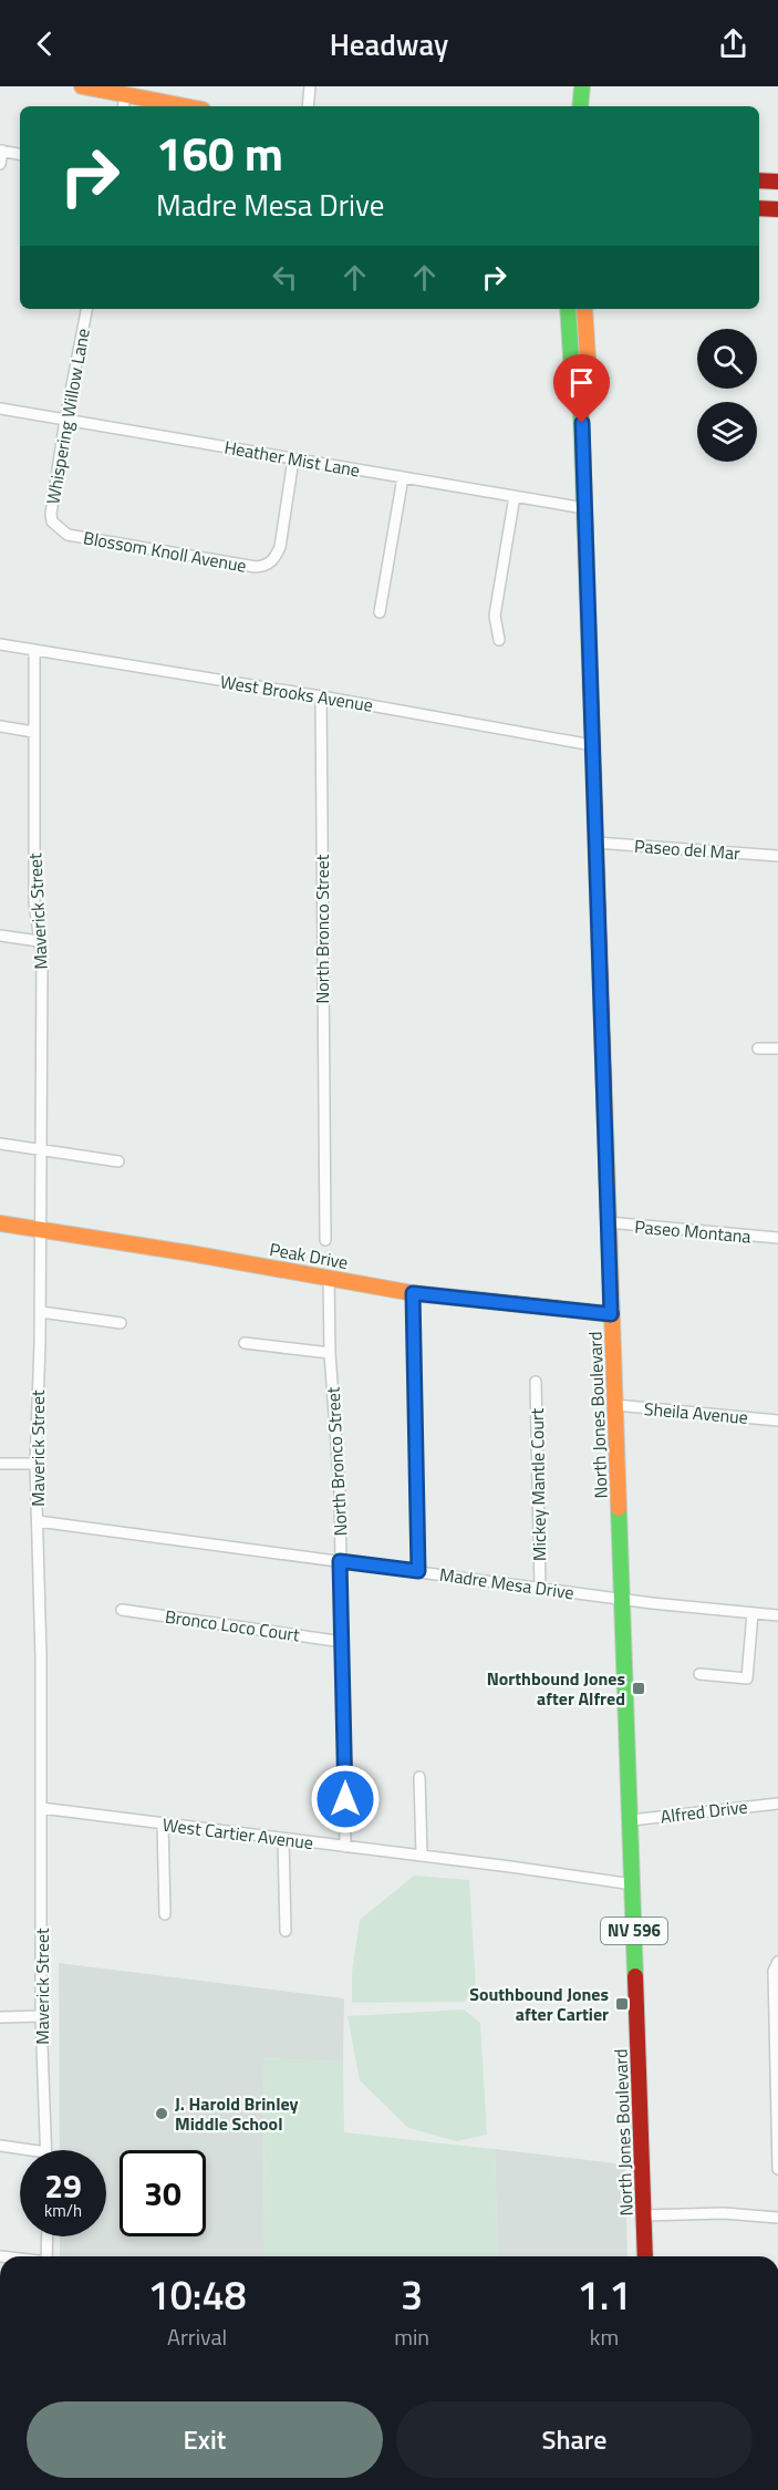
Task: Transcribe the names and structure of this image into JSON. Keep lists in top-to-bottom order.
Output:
{
  "streets": {
    "main road": ["Peak Drive", "North Jones Boulevard", "NV 596"],
    "street": [
      "Whispering Willow Lane",
      "Heather Mist Lane",
      "Blossom Knoll Avenue",
      "West Brooks Avenue",
      "Paseo del Mar",
      "Maverick Street",
      "North Bronco Street",
      "Paseo Montana",
      "Sheila Avenue",
      "Mickey Mantle Court",
      "Madre Mesa Drive",
      "Bronco Loco Court",
      "Alfred Drive",
      "West Cartier Avenue"
    ]
  },
  "crossings": [
    ["Whispering Willow Lane", "Heather Mist Lane"],
    ["Whispering Willow Lane", "Blossom Knoll Avenue"],
    ["Heather Mist Lane", "Blossom Knoll Avenue"],
    ["Heather Mist Lane", "North Jones Boulevard"],
    ["West Brooks Avenue", "Maverick Street"],
    ["West Brooks Avenue", "North Bronco Street"],
    ["West Brooks Avenue", "North Jones Boulevard"],
    ["Paseo del Mar", "North Jones Boulevard"],
    ["Maverick Street", "Peak Drive"],
    ["Maverick Street", "Madre Mesa Drive"],
    ["Maverick Street", "West Cartier Avenue"],
    ["North Bronco Street", "Peak Drive"],
    ["North Bronco Street", "Madre Mesa Drive"],
    ["North Bronco Street", "Bronco Loco Court"],
    ["North Bronco Street", "West Cartier Avenue"],
    ["Paseo Montana", "North Jones Boulevard"],
    ["Peak Drive", "North Jones Boulevard"],
    ["Sheila Avenue", "North Jones Boulevard"],
    ["North Jones Boulevard", "Madre Mesa Drive"],
    ["North Jones Boulevard", "Alfred Drive"],
    ["North Jones Boulevard", "West Cartier Avenue"],
    ["Mickey Mantle Court", "Madre Mesa Drive"]
  ],
  "places": {
    "transit": ["Northbound Jones after Alfred", "Southbound Jones after Cartier"],
    "other": ["J. Harold Brinley Middle School"]
  },
  "page": {
    "header": "Headway",
    "turn": ["160 m", "Madre Mesa Drive"],
    "speed": "29 km/h",
    "limit": "30",
    "eta": [
      "10:48",
      "Arrival",
      "3",
      "min",
      "1.1",
      "km"
    ],
    "buttons": ["Exit", "Share"]
  }
}
